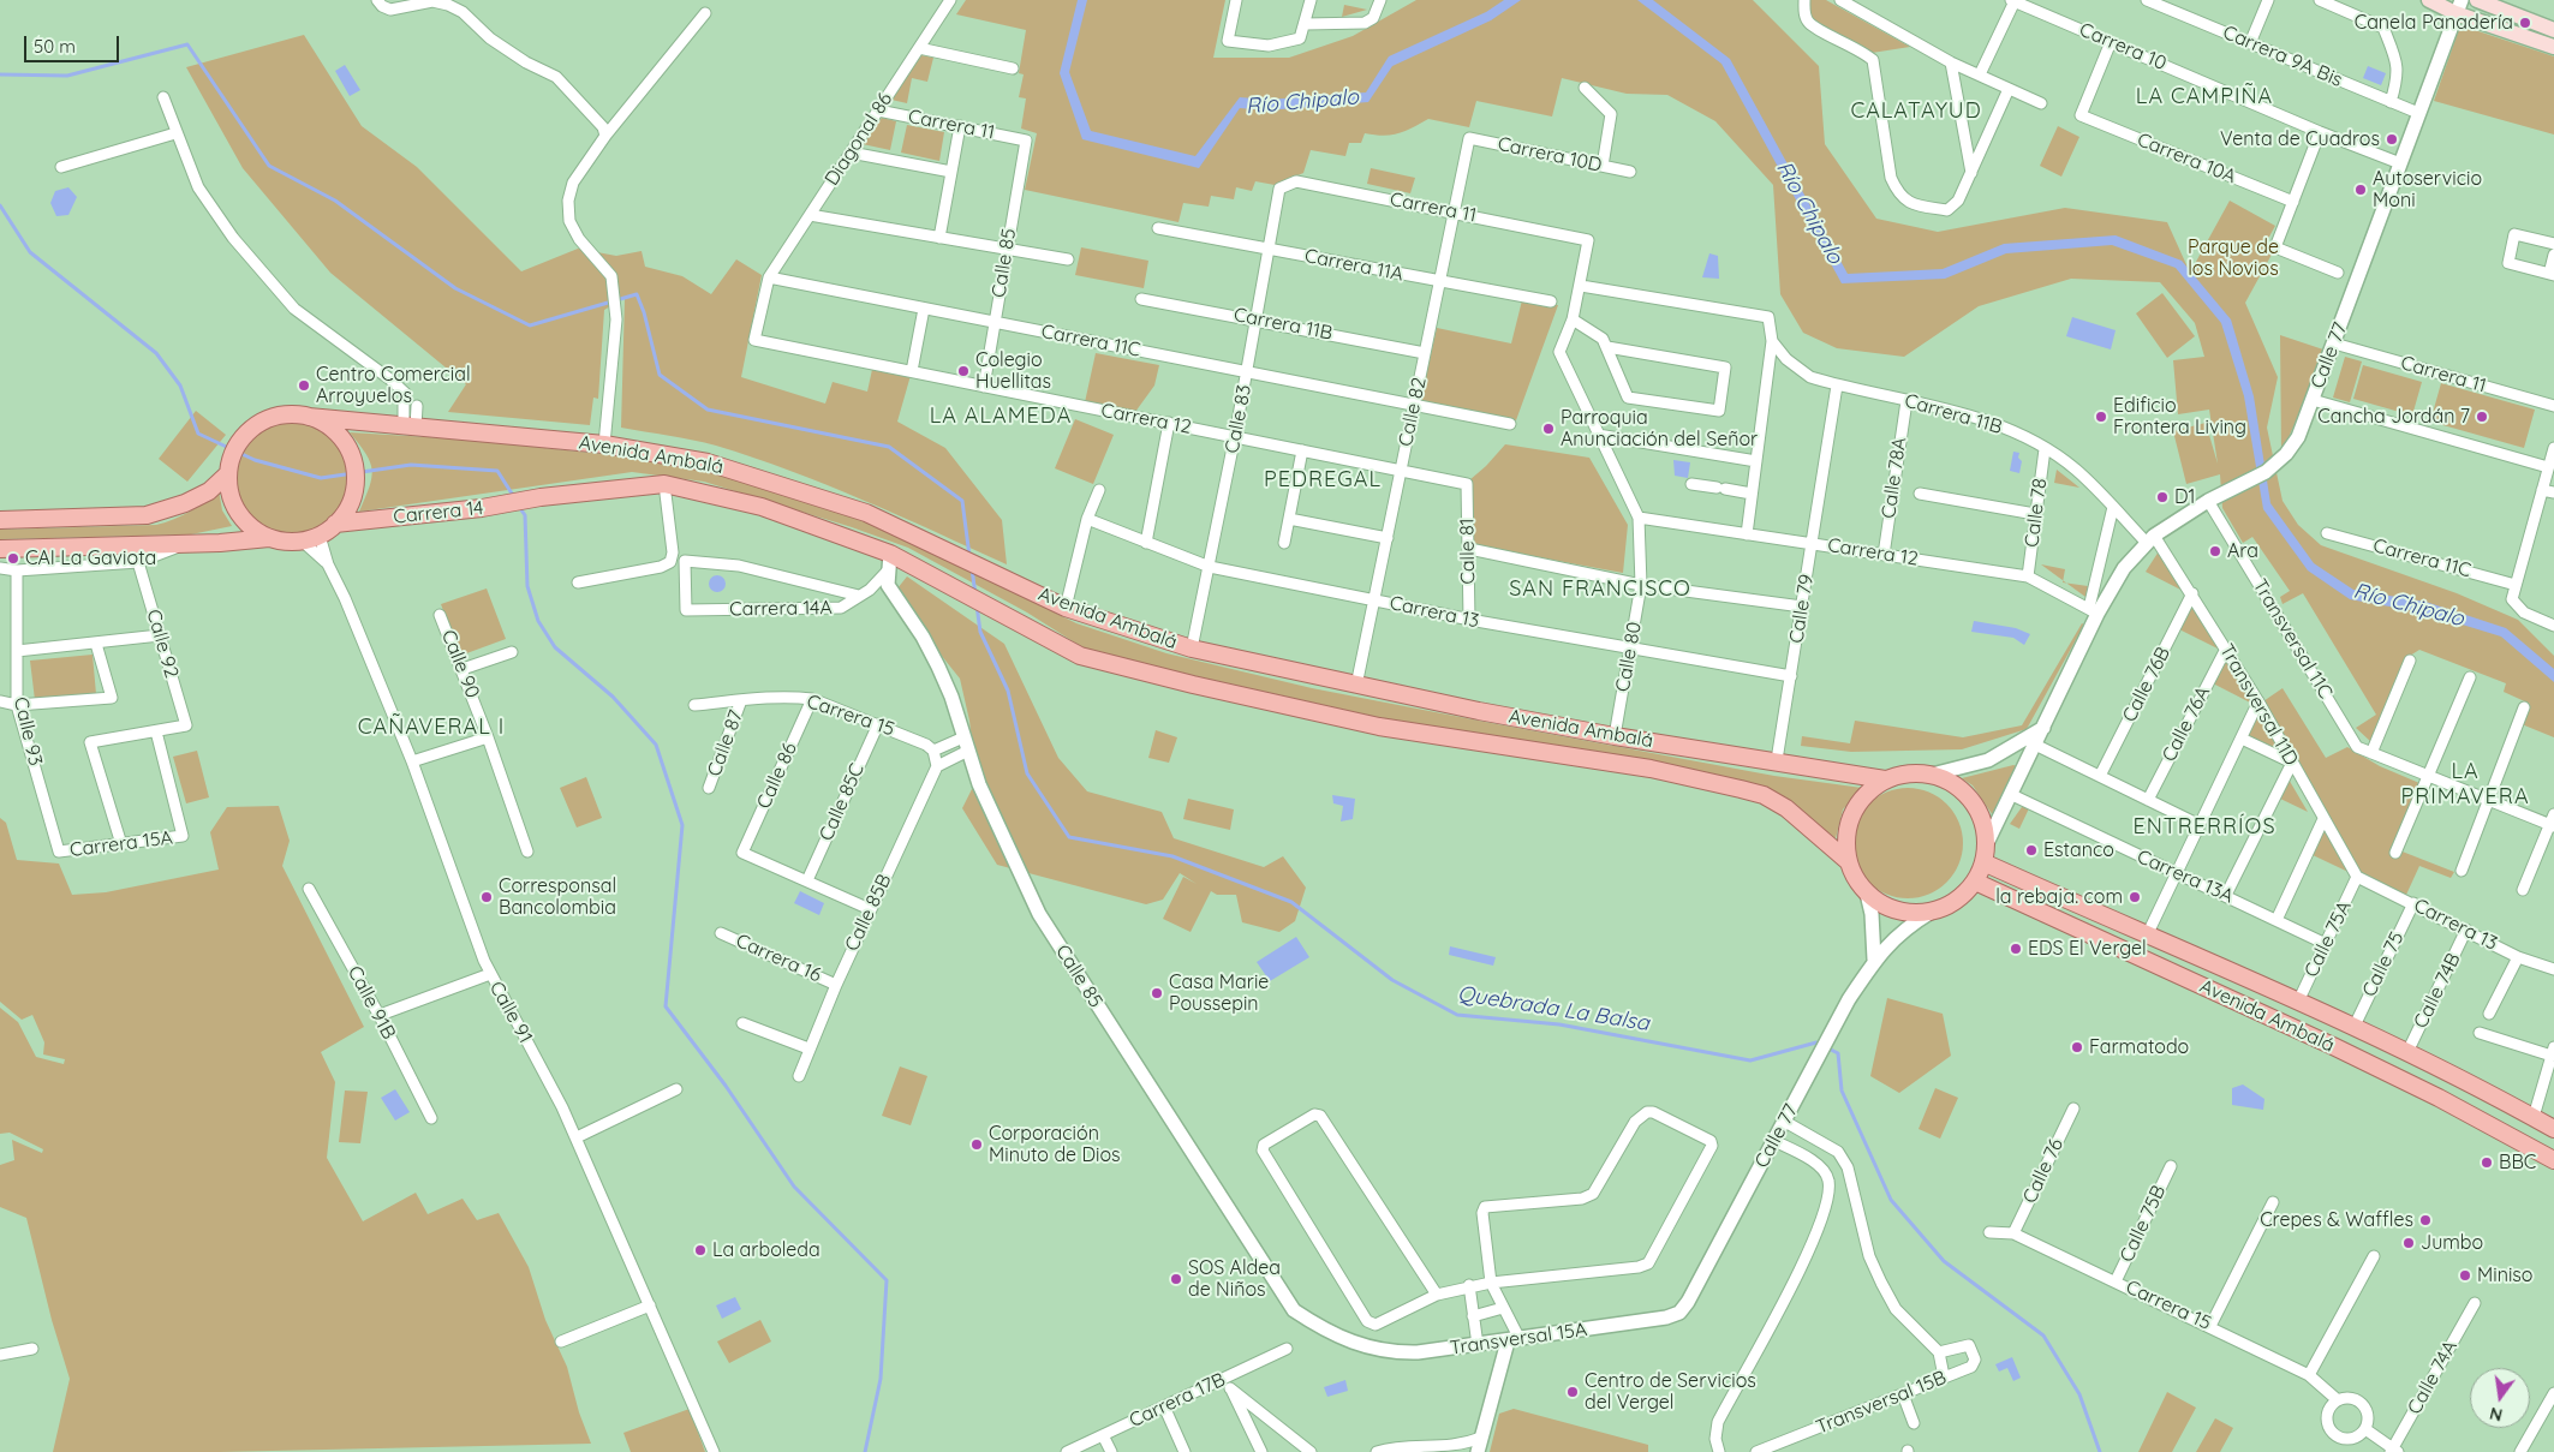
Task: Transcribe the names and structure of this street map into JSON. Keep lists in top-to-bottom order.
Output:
{
  "streets": {
    "main road": ["Avenida Ambalá", "Carrera 14"],
    "street": [
      "Carrera 10",
      "Carrera 9A Bis",
      "Carrera 11",
      "Diagonal 86",
      "Carrera 10D",
      "Carrera 10A",
      "Calle 85",
      "Carrera 11A",
      "Carrera 11B",
      "Carrera 11C",
      "Calle 77",
      "Calle 82",
      "Carrera 12",
      "Calle 83",
      "Calle 78A",
      "Calle 78",
      "Calle 81",
      "Carrera 14A",
      "Calle 79",
      "Carrera 13",
      "Transversal 11C",
      "Calle 92",
      "Calle 80",
      "Calle 90",
      "Calle 76B",
      "Transversal 11D",
      "Carrera 15",
      "Calle 76A",
      "Calle 93",
      "Calle 87",
      "Calle 86",
      "Calle 85C",
      "Carrera 15A",
      "Carrera 13A",
      "Calle 85B",
      "Calle 75A",
      "Carrera 16",
      "Calle 75",
      "Calle 74B",
      "Calle 91B",
      "Calle 91",
      "Calle 76",
      "Calle 75B",
      "Transversal 15A",
      "Calle 74A",
      "Carrera 17B",
      "Transversal 15B"
    ]
  },
  "crossings": [
    ["Carrera 10", "Carrera 10A"],
    ["Carrera 10", "Calle 77"],
    ["Carrera 9A Bis", "Calle 77"],
    ["Carrera 11", "Diagonal 86"],
    ["Carrera 11", "Calle 85"],
    ["Carrera 11", "Calle 77"],
    ["Carrera 11", "Calle 82"],
    ["Carrera 11", "Calle 83"],
    ["Carrera 11", "Calle 80"],
    ["Diagonal 86", "Carrera 11C"],
    ["Diagonal 86", "Carrera 12"],
    ["Carrera 10D", "Calle 82"],
    ["Calle 85", "Carrera 11C"],
    ["Calle 85", "Carrera 12"],
    ["Calle 85", "Avenida Ambalá"],
    ["Calle 85", "Carrera 14A"],
    ["Calle 85", "Transversal 15A"],
    ["Carrera 11A", "Calle 82"],
    ["Carrera 11A", "Calle 83"],
    ["Carrera 11B", "Calle 77"],
    ["Carrera 11B", "Calle 82"],
    ["Carrera 11B", "Calle 83"],
    ["Carrera 11B", "Calle 78A"],
    ["Carrera 11B", "Calle 78"],
    ["Carrera 11B", "Calle 79"],
    ["Carrera 11B", "Transversal 11D"],
    ["Carrera 11C", "Calle 82"],
    ["Carrera 11C", "Carrera 12"],
    ["Carrera 11C", "Calle 83"],
    ["Calle 77", "Carrera 12"],
    ["Calle 77", "Avenida Ambalá"],
    ["Calle 77", "Transversal 11C"],
    ["Calle 77", "Transversal 11D"],
    ["Calle 77", "Carrera 13A"],
    ["Calle 77", "Transversal 15A"],
    ["Calle 82", "Carrera 12"],
    ["Calle 82", "Avenida Ambalá"],
    ["Calle 82", "Carrera 13"],
    ["Carrera 12", "Calle 83"],
    ["Carrera 12", "Calle 78A"],
    ["Carrera 12", "Calle 78"],
    ["Carrera 12", "Calle 81"],
    ["Carrera 12", "Calle 79"],
    ["Carrera 12", "Calle 80"],
    ["Calle 83", "Avenida Ambalá"],
    ["Calle 83", "Carrera 13"],
    ["Avenida Ambalá", "Carrera 14"],
    ["Avenida Ambalá", "Calle 79"],
    ["Avenida Ambalá", "Calle 80"],
    ["Avenida Ambalá", "Calle 75A"],
    ["Avenida Ambalá", "Calle 75"],
    ["Avenida Ambalá", "Calle 74B"],
    ["Calle 81", "Carrera 13"],
    ["Calle 79", "Carrera 13"],
    ["Carrera 13", "Calle 80"],
    ["Carrera 13", "Transversal 11D"],
    ["Carrera 13", "Calle 75A"],
    ["Carrera 13", "Calle 75"],
    ["Carrera 13", "Calle 74B"],
    ["Calle 92", "Carrera 15A"],
    ["Calle 76B", "Transversal 11D"],
    ["Transversal 11D", "Calle 76A"],
    ["Transversal 11D", "Calle 75A"],
    ["Carrera 15", "Calle 87"],
    ["Carrera 15", "Calle 86"],
    ["Carrera 15", "Calle 85C"],
    ["Carrera 15", "Calle 76"],
    ["Carrera 15", "Calle 75B"],
    ["Calle 93", "Carrera 15A"],
    ["Calle 86", "Calle 85C"],
    ["Carrera 13A", "Calle 75A"],
    ["Calle 85B", "Carrera 16"]
  ],
  "districts": [
    "LA CAMPIÑA",
    "CALATAYUD",
    "LA ALAMEDA",
    "PEDREGAL",
    "SAN FRANCISCO",
    "CAÑAVERAL I",
    "LA PRIMAVERA",
    "ENTRERRÍOS"
  ],
  "water": ["Río Chipalo", "Quebrada La Balsa"],
  "parks": ["Parque de los Novios"],
  "places": [
    "Canela Panadería",
    "Venta de Cuadros",
    "Autoservicio Moni",
    "Colegio Huellitas",
    "Centro Comercial Arroyuelos",
    "Edificio Frontera Living",
    "Cancha Jordán 7",
    "Parroquia Anunciación del Señor",
    "D1",
    "Ara",
    "CAI La Gaviota",
    "Estanco",
    "Corresponsal Bancolombia",
    "la rebaja. com",
    "EDS El Vergel",
    "Casa Marie Poussepin",
    "Farmatodo",
    "Corporación Minuto de Dios",
    "BBC",
    "Crepes & Waffles",
    "Jumbo",
    "La arboleda",
    "Miniso",
    "SOS Aldea de Niños",
    "Centro de Servicios del Vergel"
  ],
  "scale_bar": "50 m",
  "north": "bottom"
}
